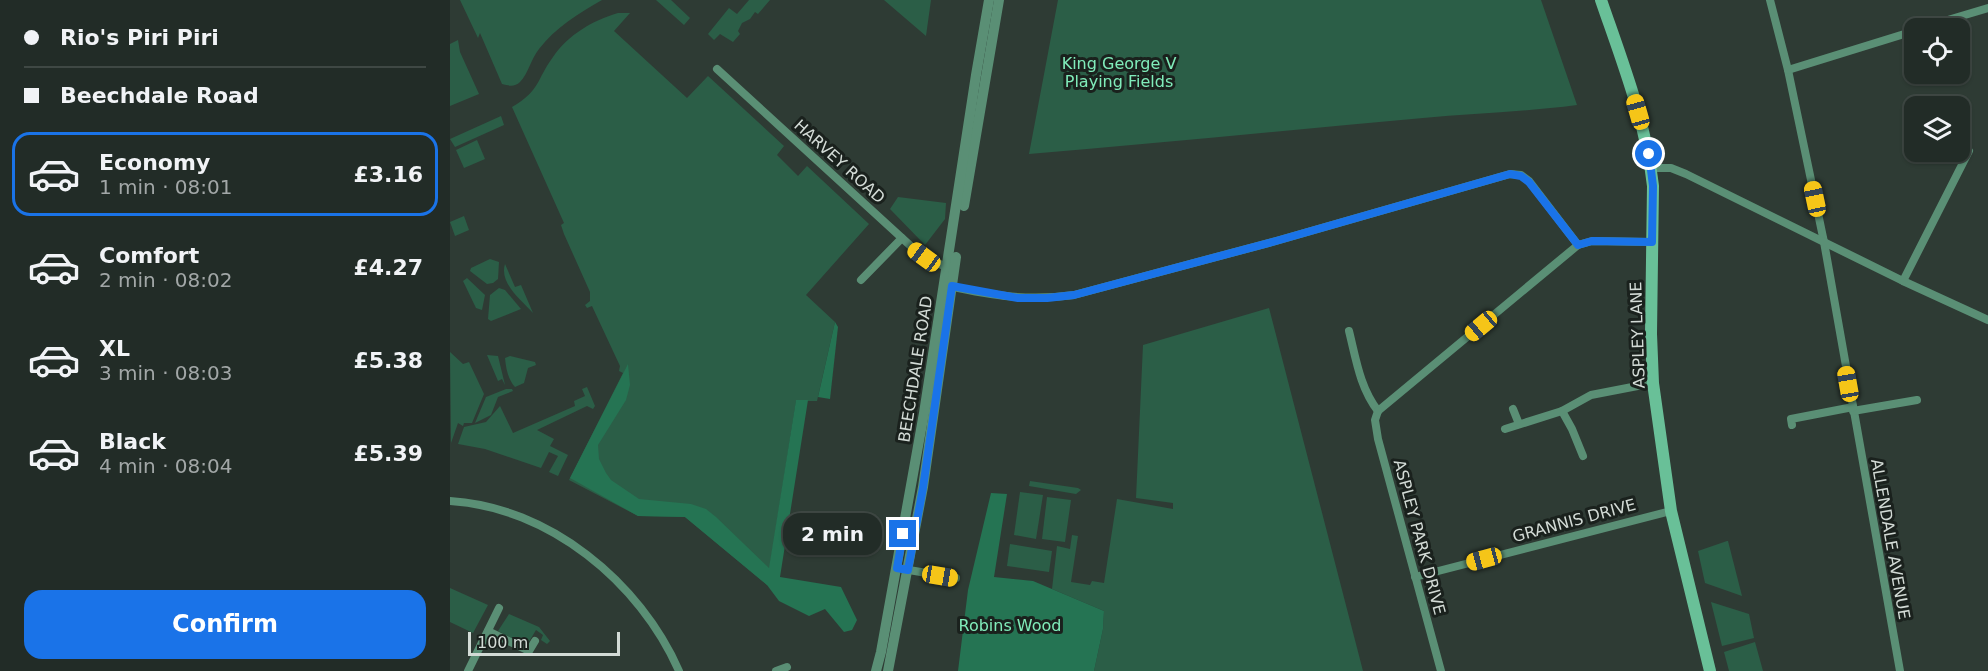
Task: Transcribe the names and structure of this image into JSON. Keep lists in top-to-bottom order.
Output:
{
  "streets": {
    "main road": ["ASPLEY LANE"],
    "street": [
      "HARVEY ROAD",
      "BEECHDALE ROAD",
      "GRANNIS DRIVE",
      "ASPLEY PARK DRIVE",
      "ALLENDALE AVENUE"
    ]
  },
  "crossings": [
    ["HARVEY ROAD", "BEECHDALE ROAD"],
    ["ASPLEY LANE", "GRANNIS DRIVE"],
    ["GRANNIS DRIVE", "ASPLEY PARK DRIVE"]
  ],
  "parks": ["King George V Playing Fields", "Robins Wood"],
  "scale_bar": "100 m",
  "page": {
    "banner": ["Rio's Piri Piri", "Beechdale Road"],
    "list": [
      {
        "name": "Economy",
        "note": "1 min · 08:01",
        "value": "£3.16"
      },
      {
        "name": "Comfort",
        "note": "2 min · 08:02",
        "value": "£4.27"
      },
      {
        "name": "XL",
        "note": "3 min · 08:03",
        "value": "£5.38"
      },
      {
        "name": "Black",
        "note": "4 min · 08:04",
        "value": "£5.39"
      }
    ],
    "bubble": "2 min",
    "buttons": "Confirm",
    "scale": "100 m"
  }
}
